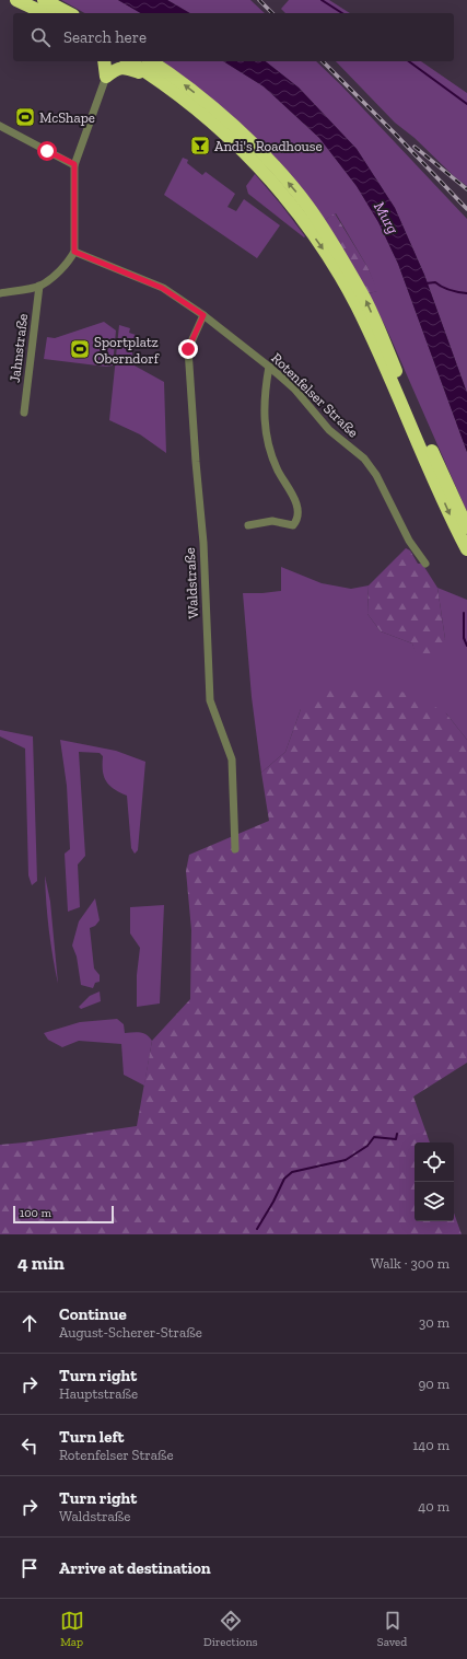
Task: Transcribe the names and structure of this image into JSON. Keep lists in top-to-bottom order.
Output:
{
  "streets": {
    "street": ["Jahnstraße", "Rotenfelser Straße", "Waldstraße"]
  },
  "crossings": [
    ["Rotenfelser Straße", "Waldstraße"]
  ],
  "water": ["Murg"],
  "places": {
    "sports": ["McShape", "Sportplatz Oberndorf"],
    "bar": ["Andi's Roadhouse"]
  },
  "scale_bar": "100 m",
  "page": {
    "search": "Search here",
    "scale": "100 m",
    "heading": ["4 min", "Walk · 300 m"],
    "list": [
      ["Continue", "August-Scherer-Straße", "30 m"],
      ["Turn right", "Hauptstraße", "90 m"],
      ["Turn left", "Rotenfelser Straße", "140 m"],
      ["Turn right", "Waldstraße", "40 m"],
      "Arrive at destination"
    ],
    "nav": ["Map", "Directions", "Saved"]
  }
}
